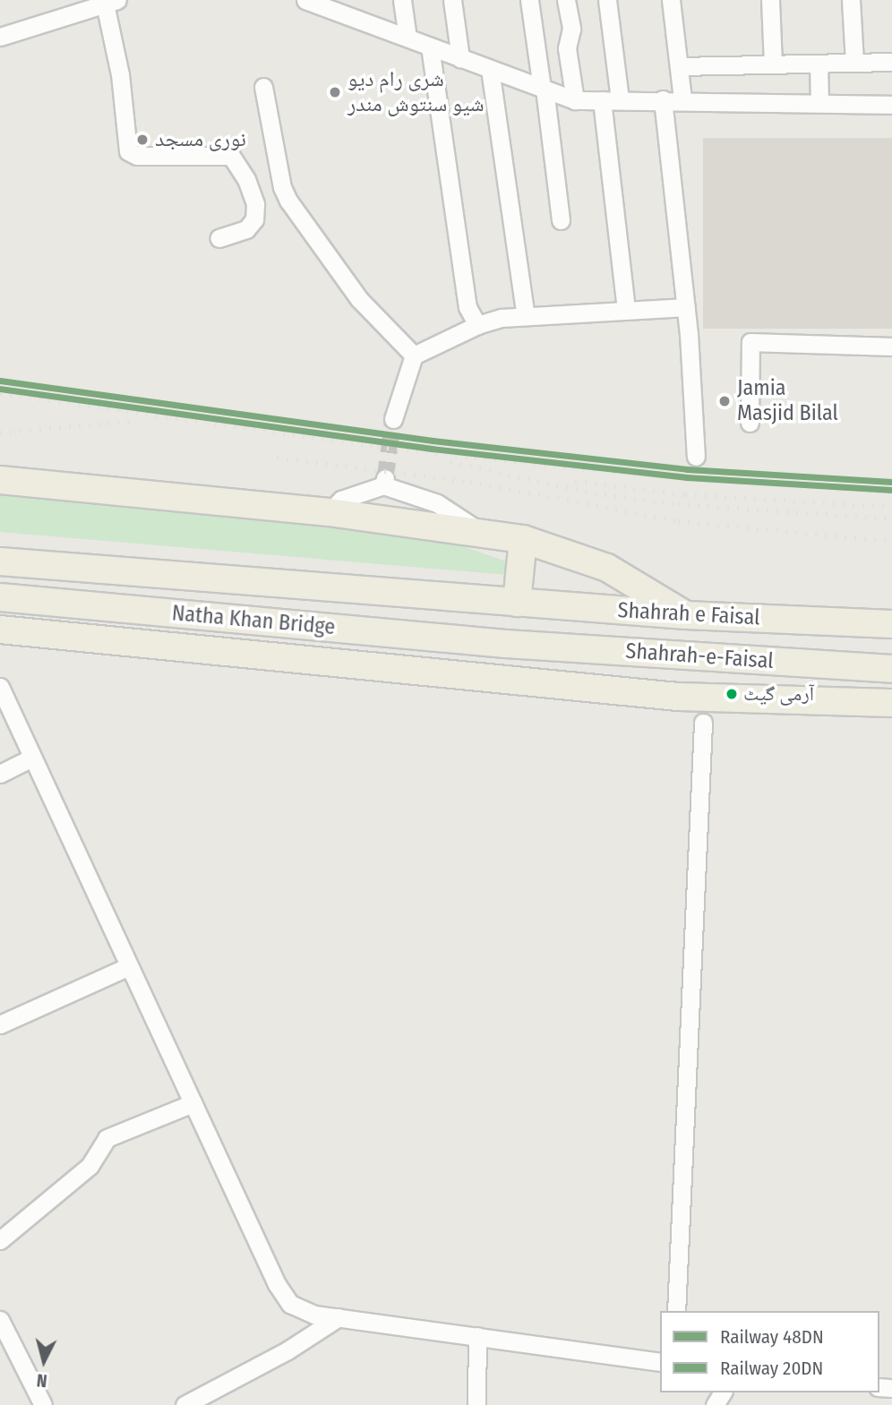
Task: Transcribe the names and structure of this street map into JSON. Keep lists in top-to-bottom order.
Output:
{
  "streets": {
    "highway": ["Shahrah e Faisal", "Natha Khan Bridge", "Shahrah-e-Faisal"]
  },
  "crossings": [
    ["Shahrah e Faisal", "Natha Khan Bridge"],
    ["Natha Khan Bridge", "Shahrah-e-Faisal"]
  ],
  "places": [
    "شری رام دیو شیو سنتوش مندر",
    "نوری مسجد",
    "Jamia Masjid Bilal",
    "آرمی گیٹ"
  ],
  "lines": ["rail line 48DN", "rail line 20DN"],
  "legend": ["Railway 48DN", "Railway 20DN"],
  "north": "bottom"
}
